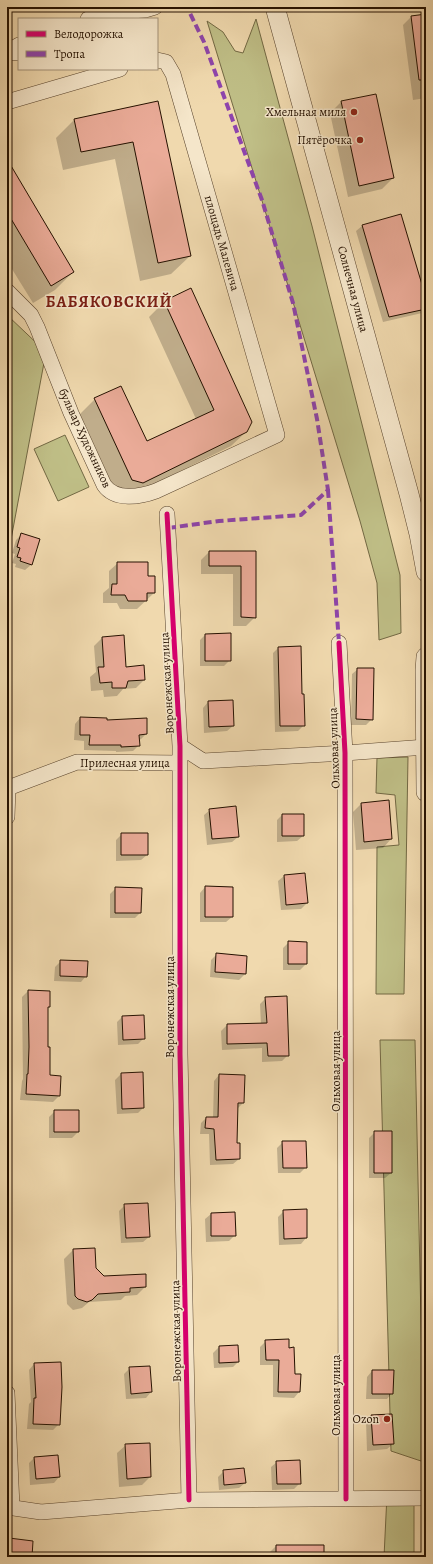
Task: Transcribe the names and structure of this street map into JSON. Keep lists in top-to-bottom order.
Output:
{
  "streets": {
    "street": [
      "площадь Малевича",
      "Солнечная улица",
      "бульвар Художников",
      "Воронежская улица",
      "Ольховая улица",
      "Прилесная улица"
    ]
  },
  "crossings": [
    ["площадь Малевича", "бульвар Художников"],
    ["Воронежская улица", "Прилесная улица"]
  ],
  "districts": ["БАБЯКОВСКИЙ"],
  "places": ["Хмельная миля", "Пятёрочка", "Ozon"],
  "legend": ["Велодорожка", "Тропа"]
}
